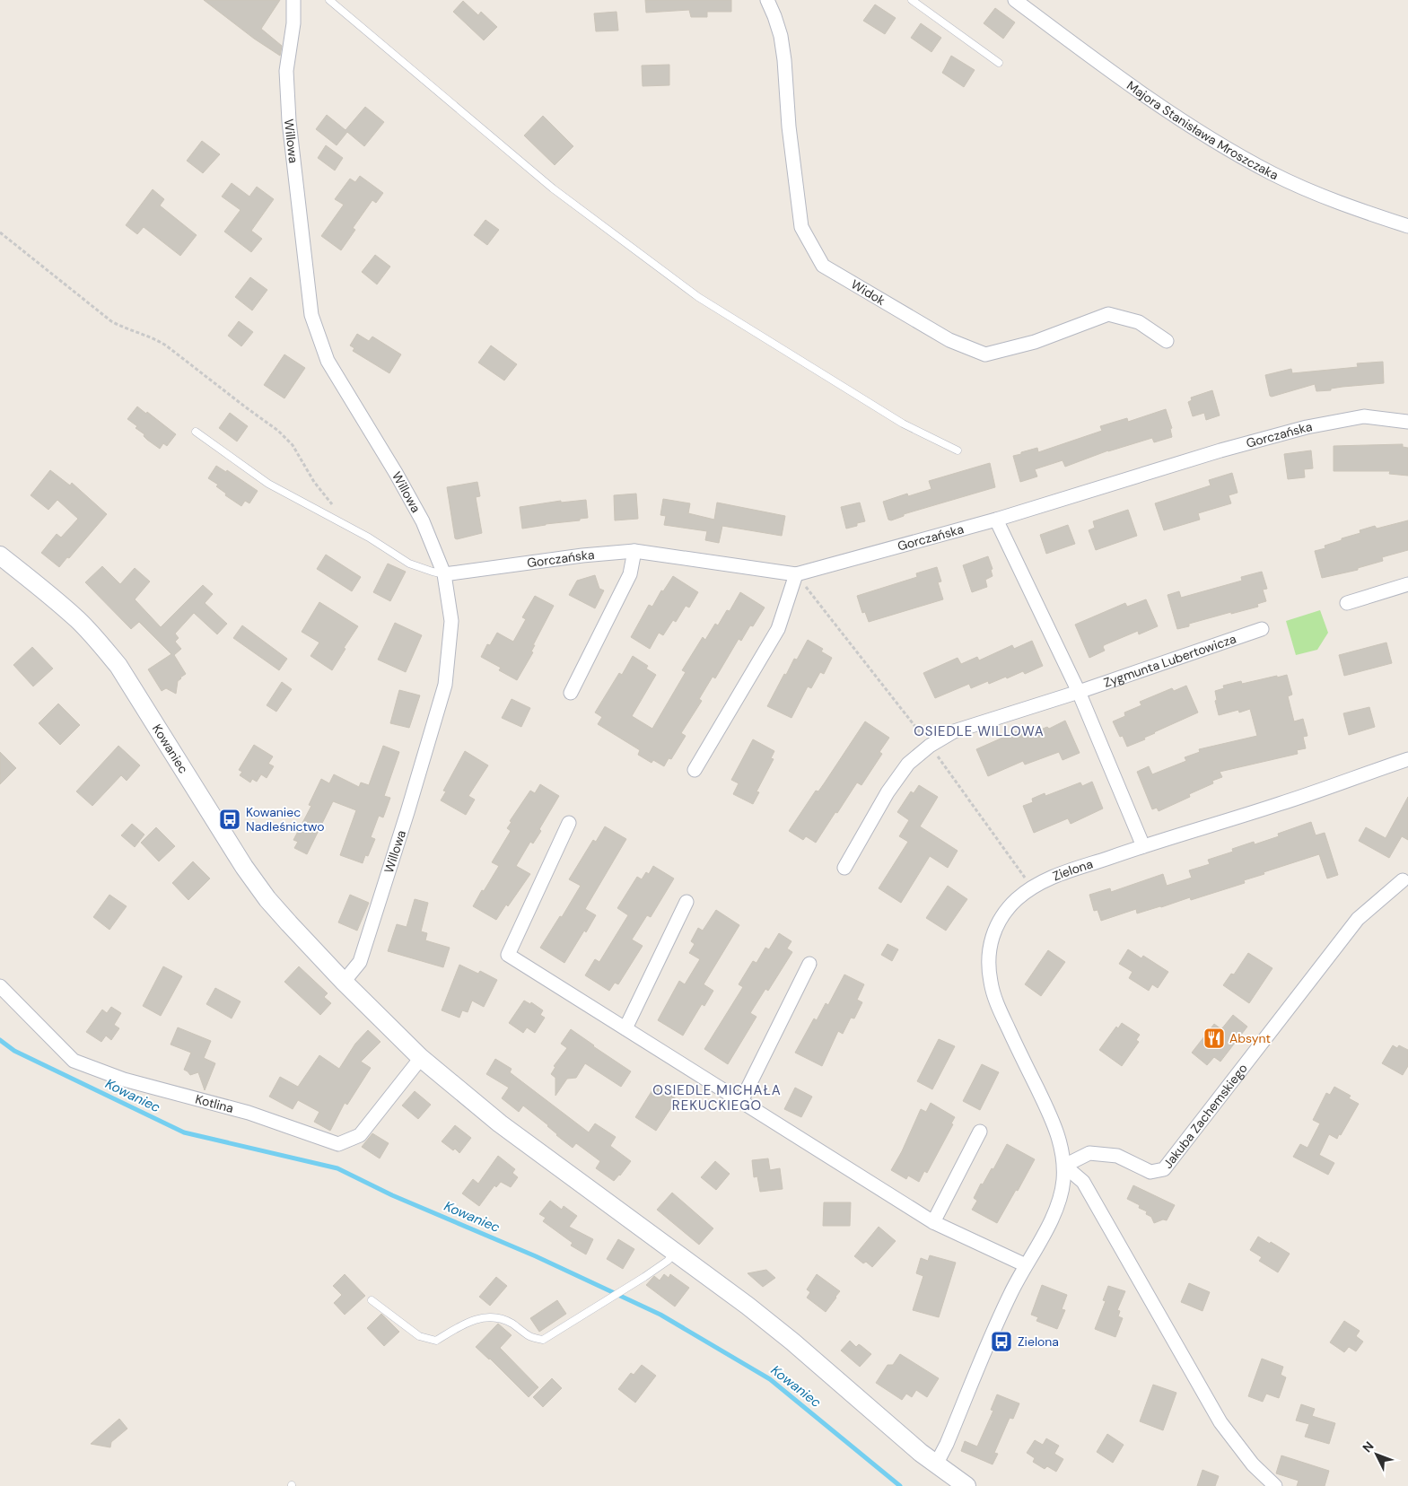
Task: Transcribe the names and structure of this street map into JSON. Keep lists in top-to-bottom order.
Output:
{
  "streets": {
    "street": [
      "Majora Stanisława Mroszczaka",
      "Willowa",
      "Widok",
      "Gorczańska",
      "Zygmunta Lubertowicza",
      "Kowaniec",
      "Zielona",
      "Kotlina",
      "Jakuba Zachemskiego"
    ]
  },
  "crossings": [
    ["Willowa", "Gorczańska"],
    ["Willowa", "Kowaniec"],
    ["Kowaniec", "Zielona"],
    ["Kowaniec", "Kotlina"],
    ["Zielona", "Jakuba Zachemskiego"]
  ],
  "districts": ["OSIEDLE WILLOWA", "OSIEDLE MICHAŁA REKUCKIEGO"],
  "water": ["Kowaniec"],
  "places": {
    "bus stop": ["Kowaniec Nadleśnictwo", "Zielona"],
    "restaurant": ["Absynt"]
  },
  "north": "top left"
}
